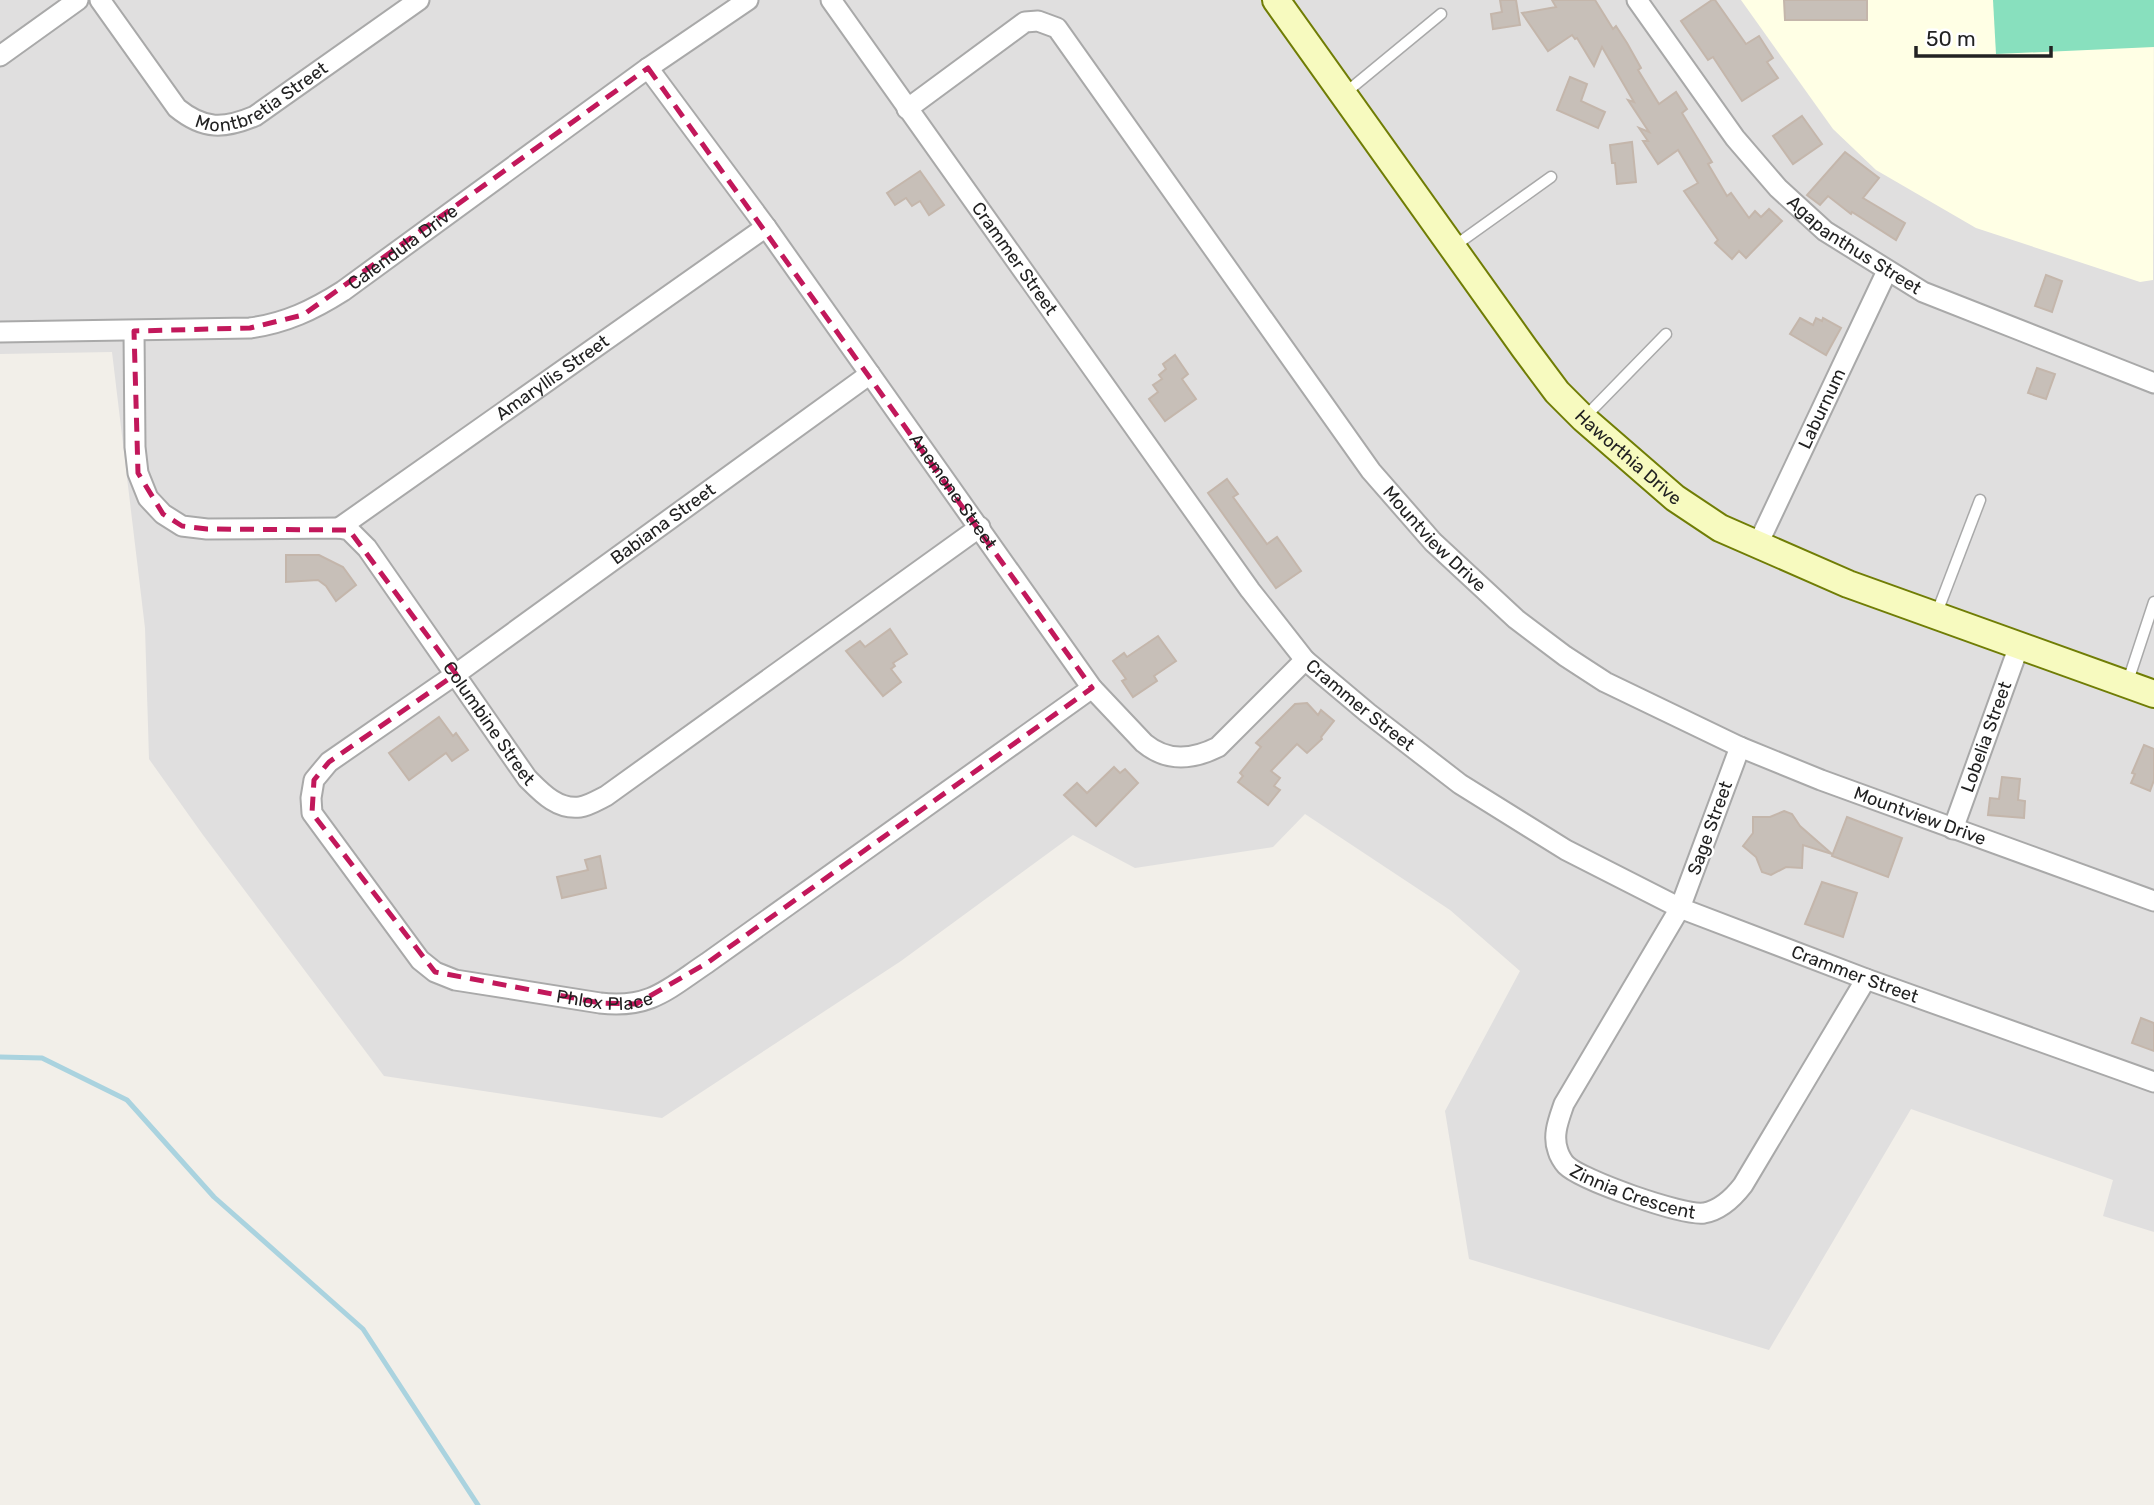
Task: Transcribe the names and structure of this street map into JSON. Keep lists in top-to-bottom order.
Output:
{
  "streets": {
    "street": [
      "Montbretia Street",
      "Agapanthus Street",
      "Calendula Drive",
      "Crammer Street",
      "Amaryllis Street",
      "Laburnum",
      "Haworthia Drive",
      "Anemone Street",
      "Babiana Street",
      "Mountview Drive",
      "Columbine Street",
      "Lobelia Street",
      "Sage Street",
      "Phlox Place",
      "Zinnia Crescent"
    ]
  },
  "crossings": [
    ["Agapanthus Street", "Laburnum"],
    ["Calendula Drive", "Anemone Street"],
    ["Crammer Street", "Anemone Street"],
    ["Crammer Street", "Mountview Drive"],
    ["Crammer Street", "Sage Street"],
    ["Crammer Street", "Zinnia Crescent"],
    ["Amaryllis Street", "Anemone Street"],
    ["Amaryllis Street", "Columbine Street"],
    ["Laburnum", "Haworthia Drive"],
    ["Haworthia Drive", "Lobelia Street"],
    ["Anemone Street", "Babiana Street"],
    ["Anemone Street", "Columbine Street"],
    ["Anemone Street", "Phlox Place"],
    ["Babiana Street", "Columbine Street"],
    ["Babiana Street", "Phlox Place"],
    ["Mountview Drive", "Lobelia Street"],
    ["Mountview Drive", "Sage Street"],
    ["Columbine Street", "Phlox Place"],
    ["Sage Street", "Zinnia Crescent"]
  ],
  "scale_bar": "50 m"
}
